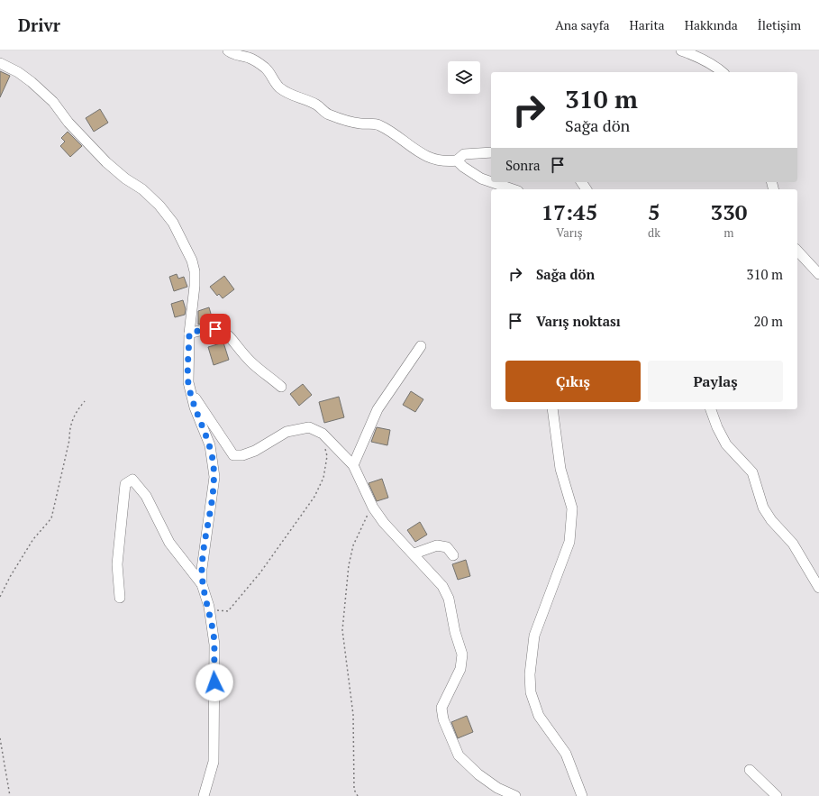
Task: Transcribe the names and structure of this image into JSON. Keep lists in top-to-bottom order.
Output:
{
  "page": {
    "header": "Drivr",
    "nav": [
      "Ana sayfa",
      "Harita",
      "Hakkında",
      "İletişim"
    ],
    "turn": ["310 m", "Sağa dön"],
    "then": "Sonra",
    "eta": [
      "17:45",
      "Varış",
      "5",
      "dk",
      "330",
      "m"
    ],
    "list": [
      {
        "name": "Sağa dön",
        "value": "310 m"
      },
      {
        "name": "Varış noktası",
        "value": "20 m"
      }
    ],
    "buttons": ["Çıkış", "Paylaş"]
  }
}
